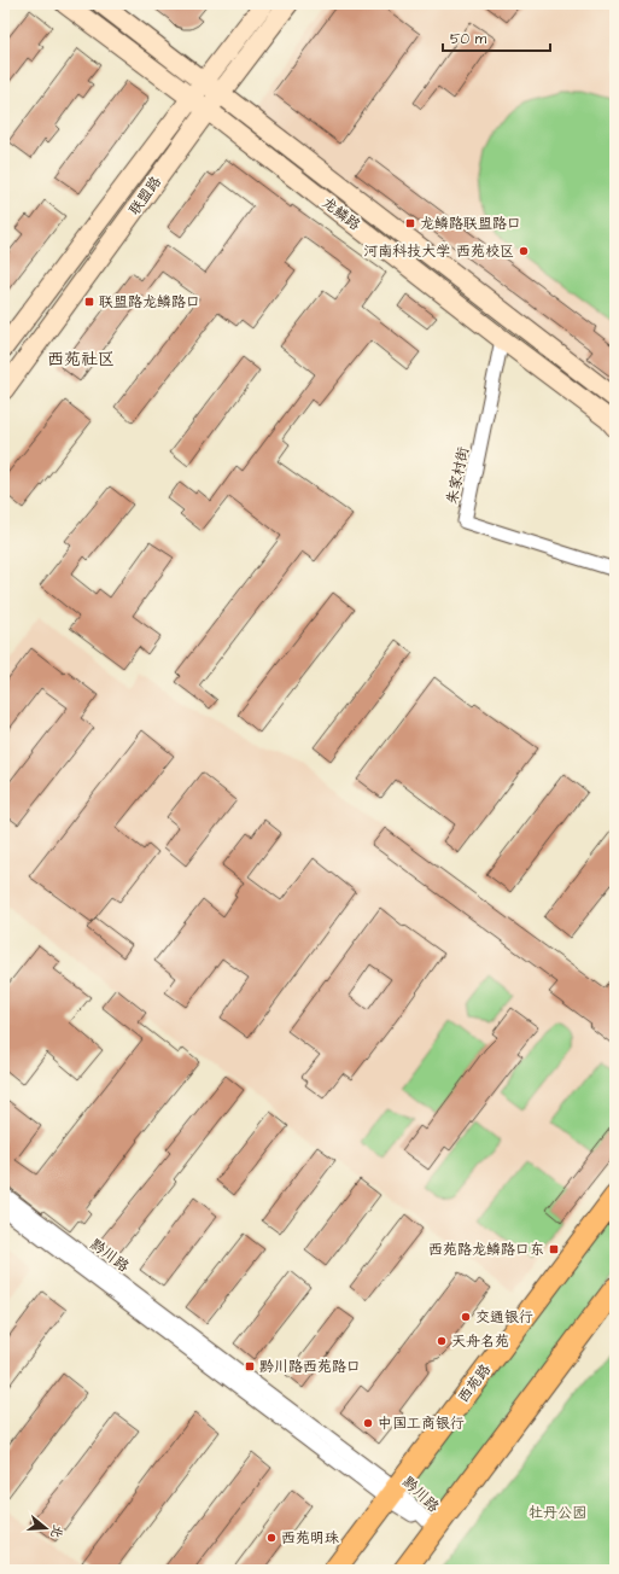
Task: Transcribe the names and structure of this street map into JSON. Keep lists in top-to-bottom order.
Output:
{
  "streets": {
    "main road": ["联盟路", "龙鳞路", "西苑路"],
    "street": ["朱家村街", "黔川路"]
  },
  "crossings": [
    ["联盟路", "龙鳞路"],
    ["龙鳞路", "朱家村街"],
    ["黔川路", "西苑路"]
  ],
  "districts": ["西苑社区"],
  "parks": ["牡丹公园"],
  "places": {
    "transit": [
      "龙鳞路联盟路口",
      "联盟路龙鳞路口",
      "西苑路龙鳞路口东",
      "黔川路西苑路口"
    ],
    "other": [
      "河南科技大学 西苑校区",
      "交通银行",
      "天舟名苑",
      "中国工商银行",
      "西苑明珠"
    ]
  },
  "scale_bar": "50 m",
  "north": "right"
}
